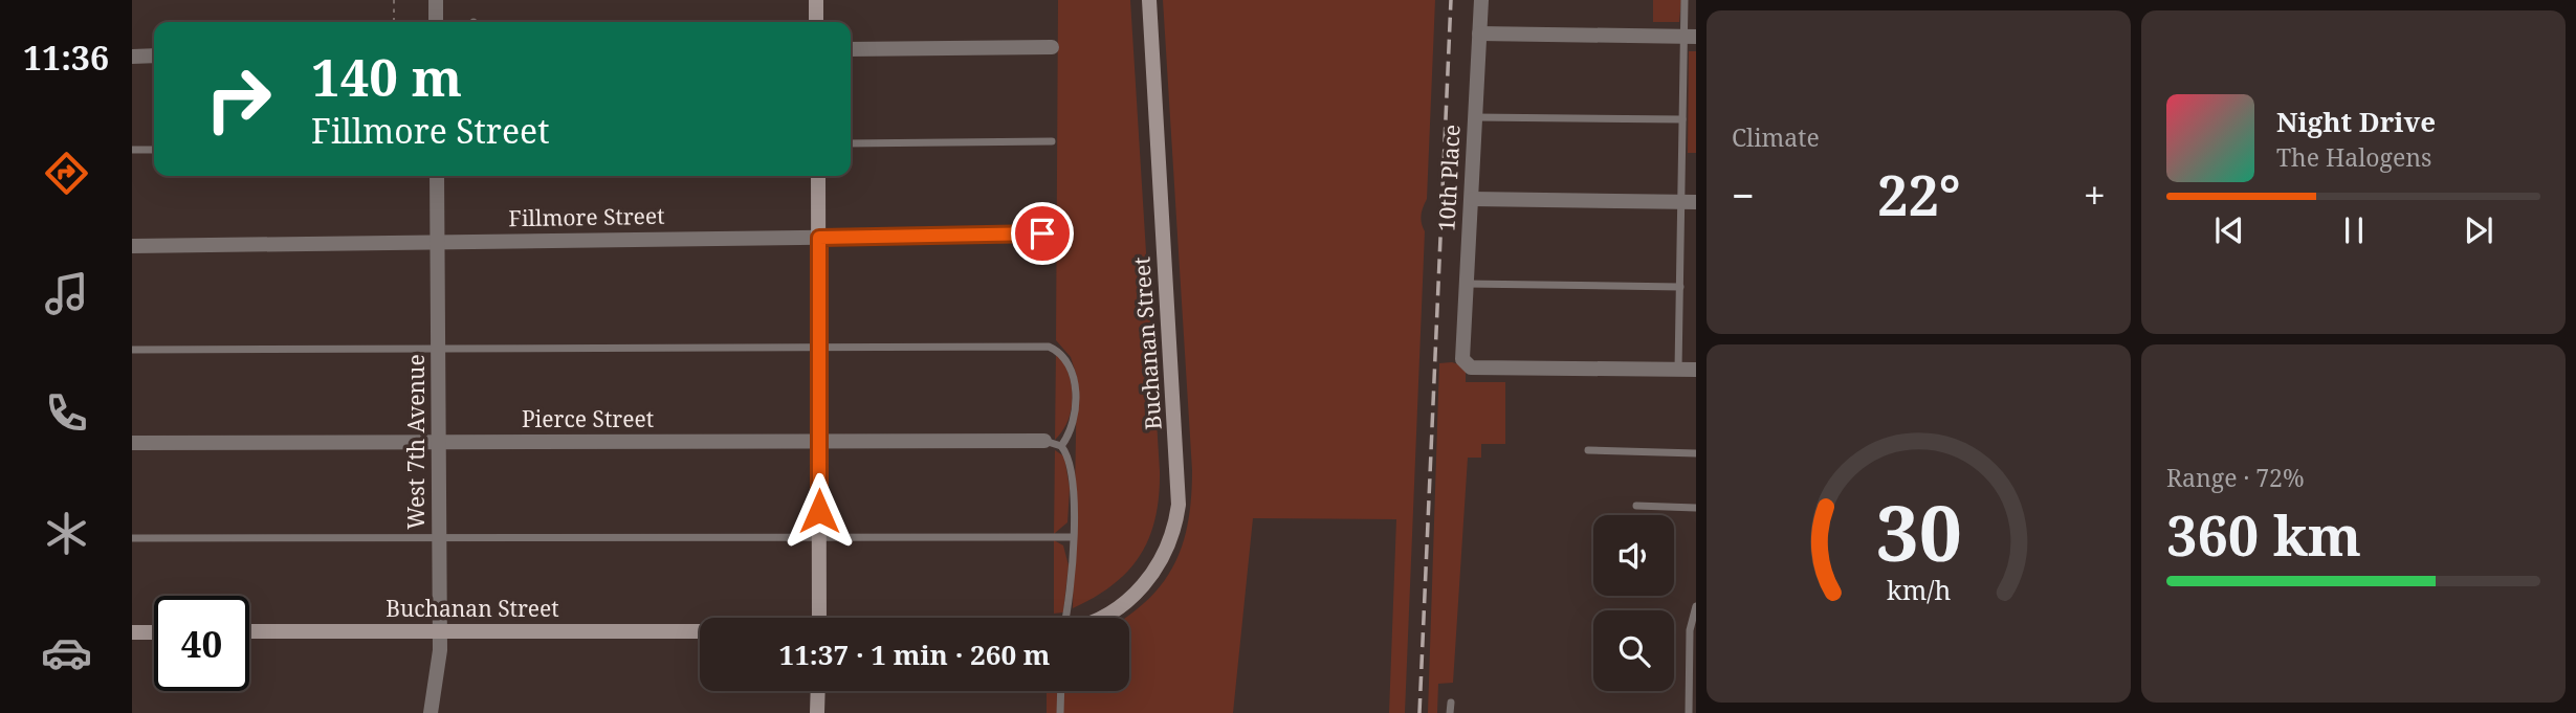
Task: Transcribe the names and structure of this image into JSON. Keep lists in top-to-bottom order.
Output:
{
  "streets": {
    "street": [
      "10th Place",
      "Fillmore Street",
      "Buchanan Street",
      "Pierce Street",
      "West 7th Avenue"
    ]
  },
  "crossings": [
    ["Fillmore Street", "West 7th Avenue"],
    ["Buchanan Street", "West 7th Avenue"],
    ["Pierce Street", "West 7th Avenue"]
  ],
  "page": {
    "tabs": "11:36",
    "tile": [
      "Climate",
      ["Range · 72%", "360 km"]
    ],
    "turn": ["140 m", "Fillmore Street"],
    "song": ["Night Drive", "The Halogens"],
    "heat": ["−", "22°", "+"],
    "limit": "40",
    "trip": "11:37 · 1 min · 260 m",
    "gauge": ["30", "km/h"]
  }
}
